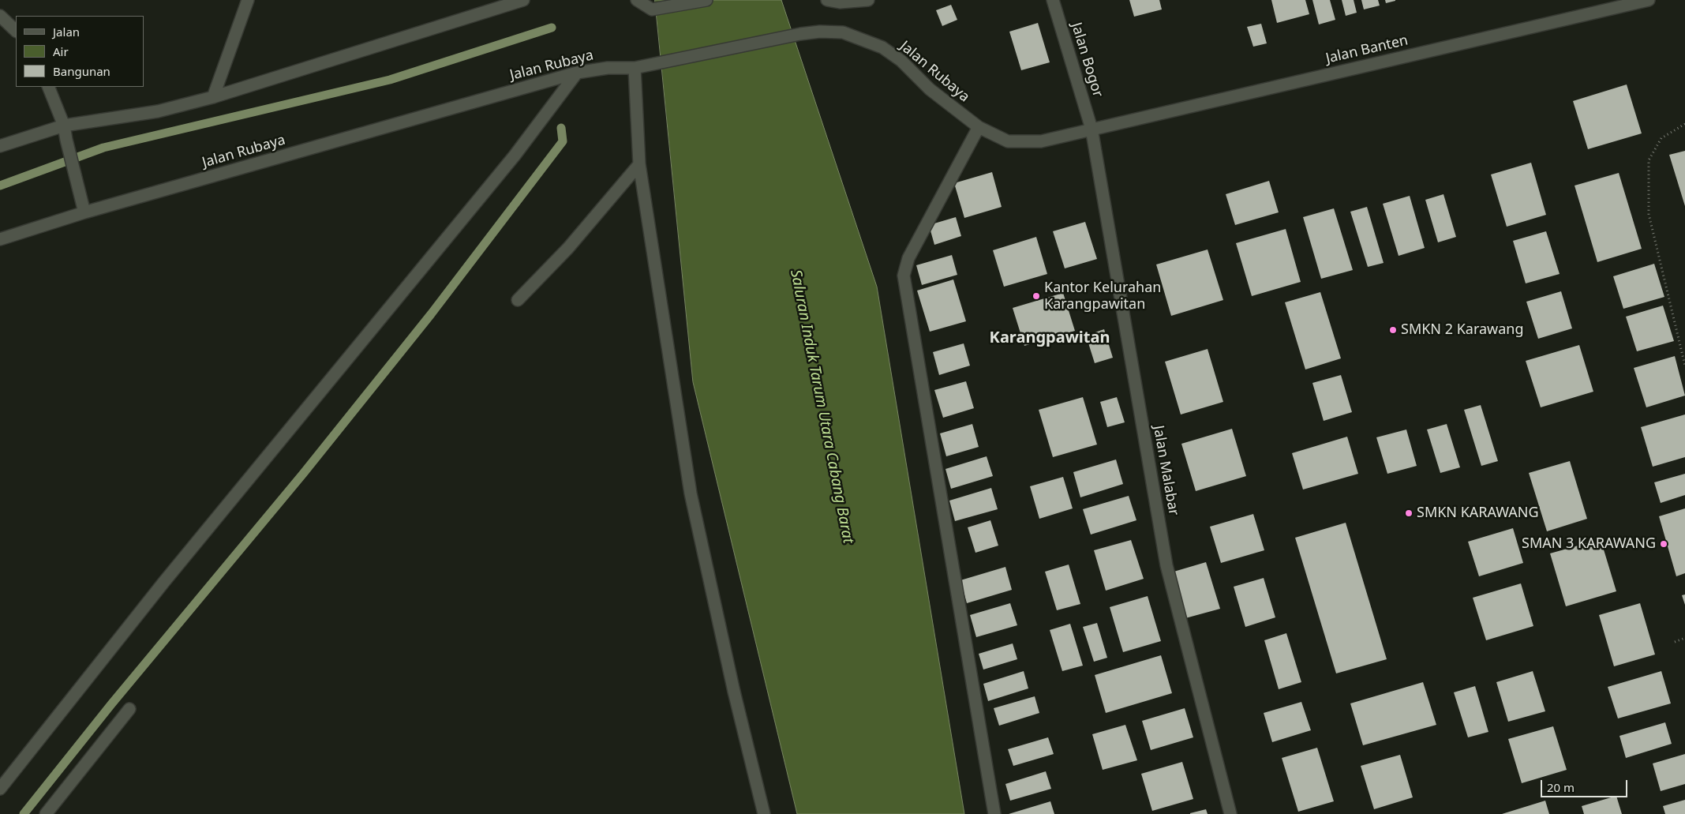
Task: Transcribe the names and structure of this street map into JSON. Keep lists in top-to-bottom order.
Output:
{
  "streets": {
    "street": [
      "Jalan Banten",
      "Jalan Bogor",
      "Jalan Rubaya",
      "Jalan Malabar"
    ]
  },
  "crossings": [
    ["Jalan Banten", "Jalan Bogor"],
    ["Jalan Banten", "Jalan Rubaya"],
    ["Jalan Banten", "Jalan Malabar"],
    ["Jalan Bogor", "Jalan Rubaya"],
    ["Jalan Bogor", "Jalan Malabar"],
    ["Jalan Rubaya", "Jalan Malabar"]
  ],
  "districts": ["Karangpawitan"],
  "water": ["Saluran Induk Tarum Utara Cabang Barat"],
  "places": [
    "Kantor Kelurahan Karangpawitan",
    "SMKN 2 Karawang",
    "SMKN KARAWANG",
    "SMAN 3 KARAWANG"
  ],
  "legend": ["Jalan", "Air", "Bangunan"],
  "scale_bar": "20 m"
}
